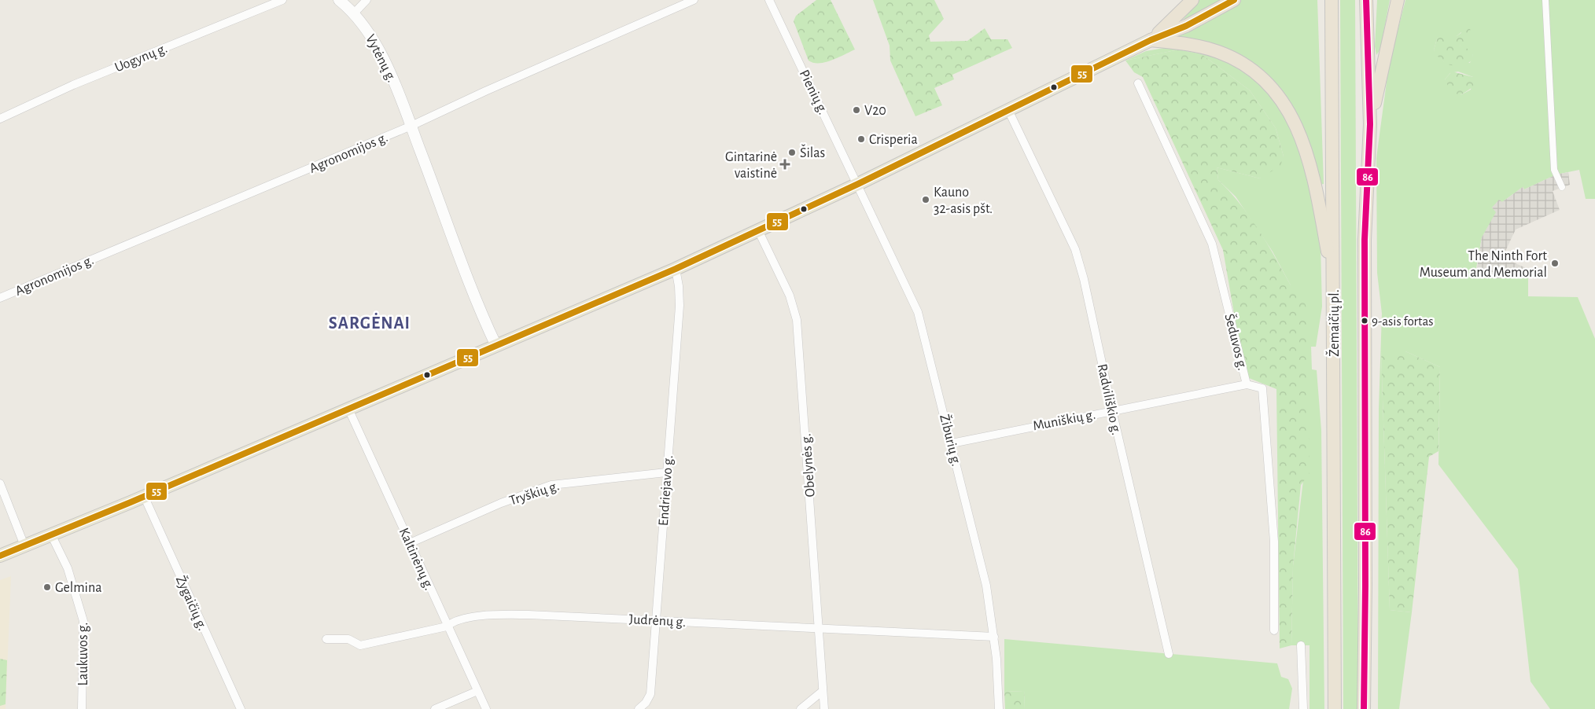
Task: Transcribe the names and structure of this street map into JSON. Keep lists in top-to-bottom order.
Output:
{
  "streets": {
    "highway": ["Žemaičių pl."],
    "main road": ["Vytėnų g."],
    "street": [
      "Uogynų g.",
      "Pienių g.",
      "Agronomijos g.",
      "Šeduvos g.",
      "Radviliškio g.",
      "Muniškių g.",
      "Žiburių g.",
      "Obelynės g.",
      "Endriejavo g.",
      "Tryškių g.",
      "Kaltinėnų g.",
      "Žygaičių g.",
      "Judrėnų g.",
      "Laukuvos g."
    ]
  },
  "crossings": [
    ["Vytėnų g.", "Agronomijos g."],
    ["Pienių g.", "Žiburių g."],
    ["Šeduvos g.", "Muniškių g."],
    ["Radviliškio g.", "Muniškių g."],
    ["Muniškių g.", "Žiburių g."],
    ["Žiburių g.", "Judrėnų g."],
    ["Obelynės g.", "Judrėnų g."],
    ["Endriejavo g.", "Tryškių g."],
    ["Endriejavo g.", "Judrėnų g."],
    ["Tryškių g.", "Kaltinėnų g."],
    ["Kaltinėnų g.", "Judrėnų g."]
  ],
  "districts": ["SARGĖNAI"],
  "places": {
    "other": [
      "V20",
      "Crisperia",
      "Šilas",
      "Kauno 32-asis pšt.",
      "The Ninth Fort Museum and Memorial",
      "9-asis fortas",
      "Gelmina"
    ],
    "health": ["Gintarinė vaistinė"]
  },
  "lines": ["transit line 55", "transit line 86"]
}
